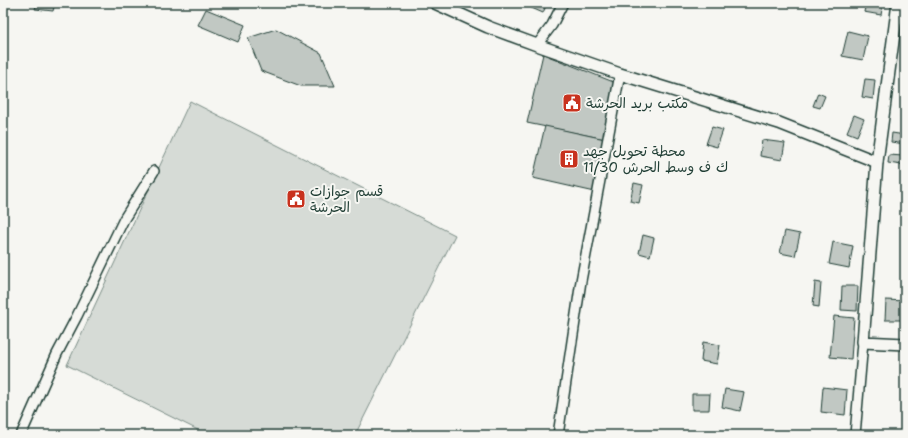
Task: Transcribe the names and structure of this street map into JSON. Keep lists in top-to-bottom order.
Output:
{
  "places": {
    "public building": ["مكتب بريد الحرشة", "قسم جوازات الحرشة"],
    "building": ["محطة تحويل جهد 11/30 ك ف وسط الحرش"]
  }
}
